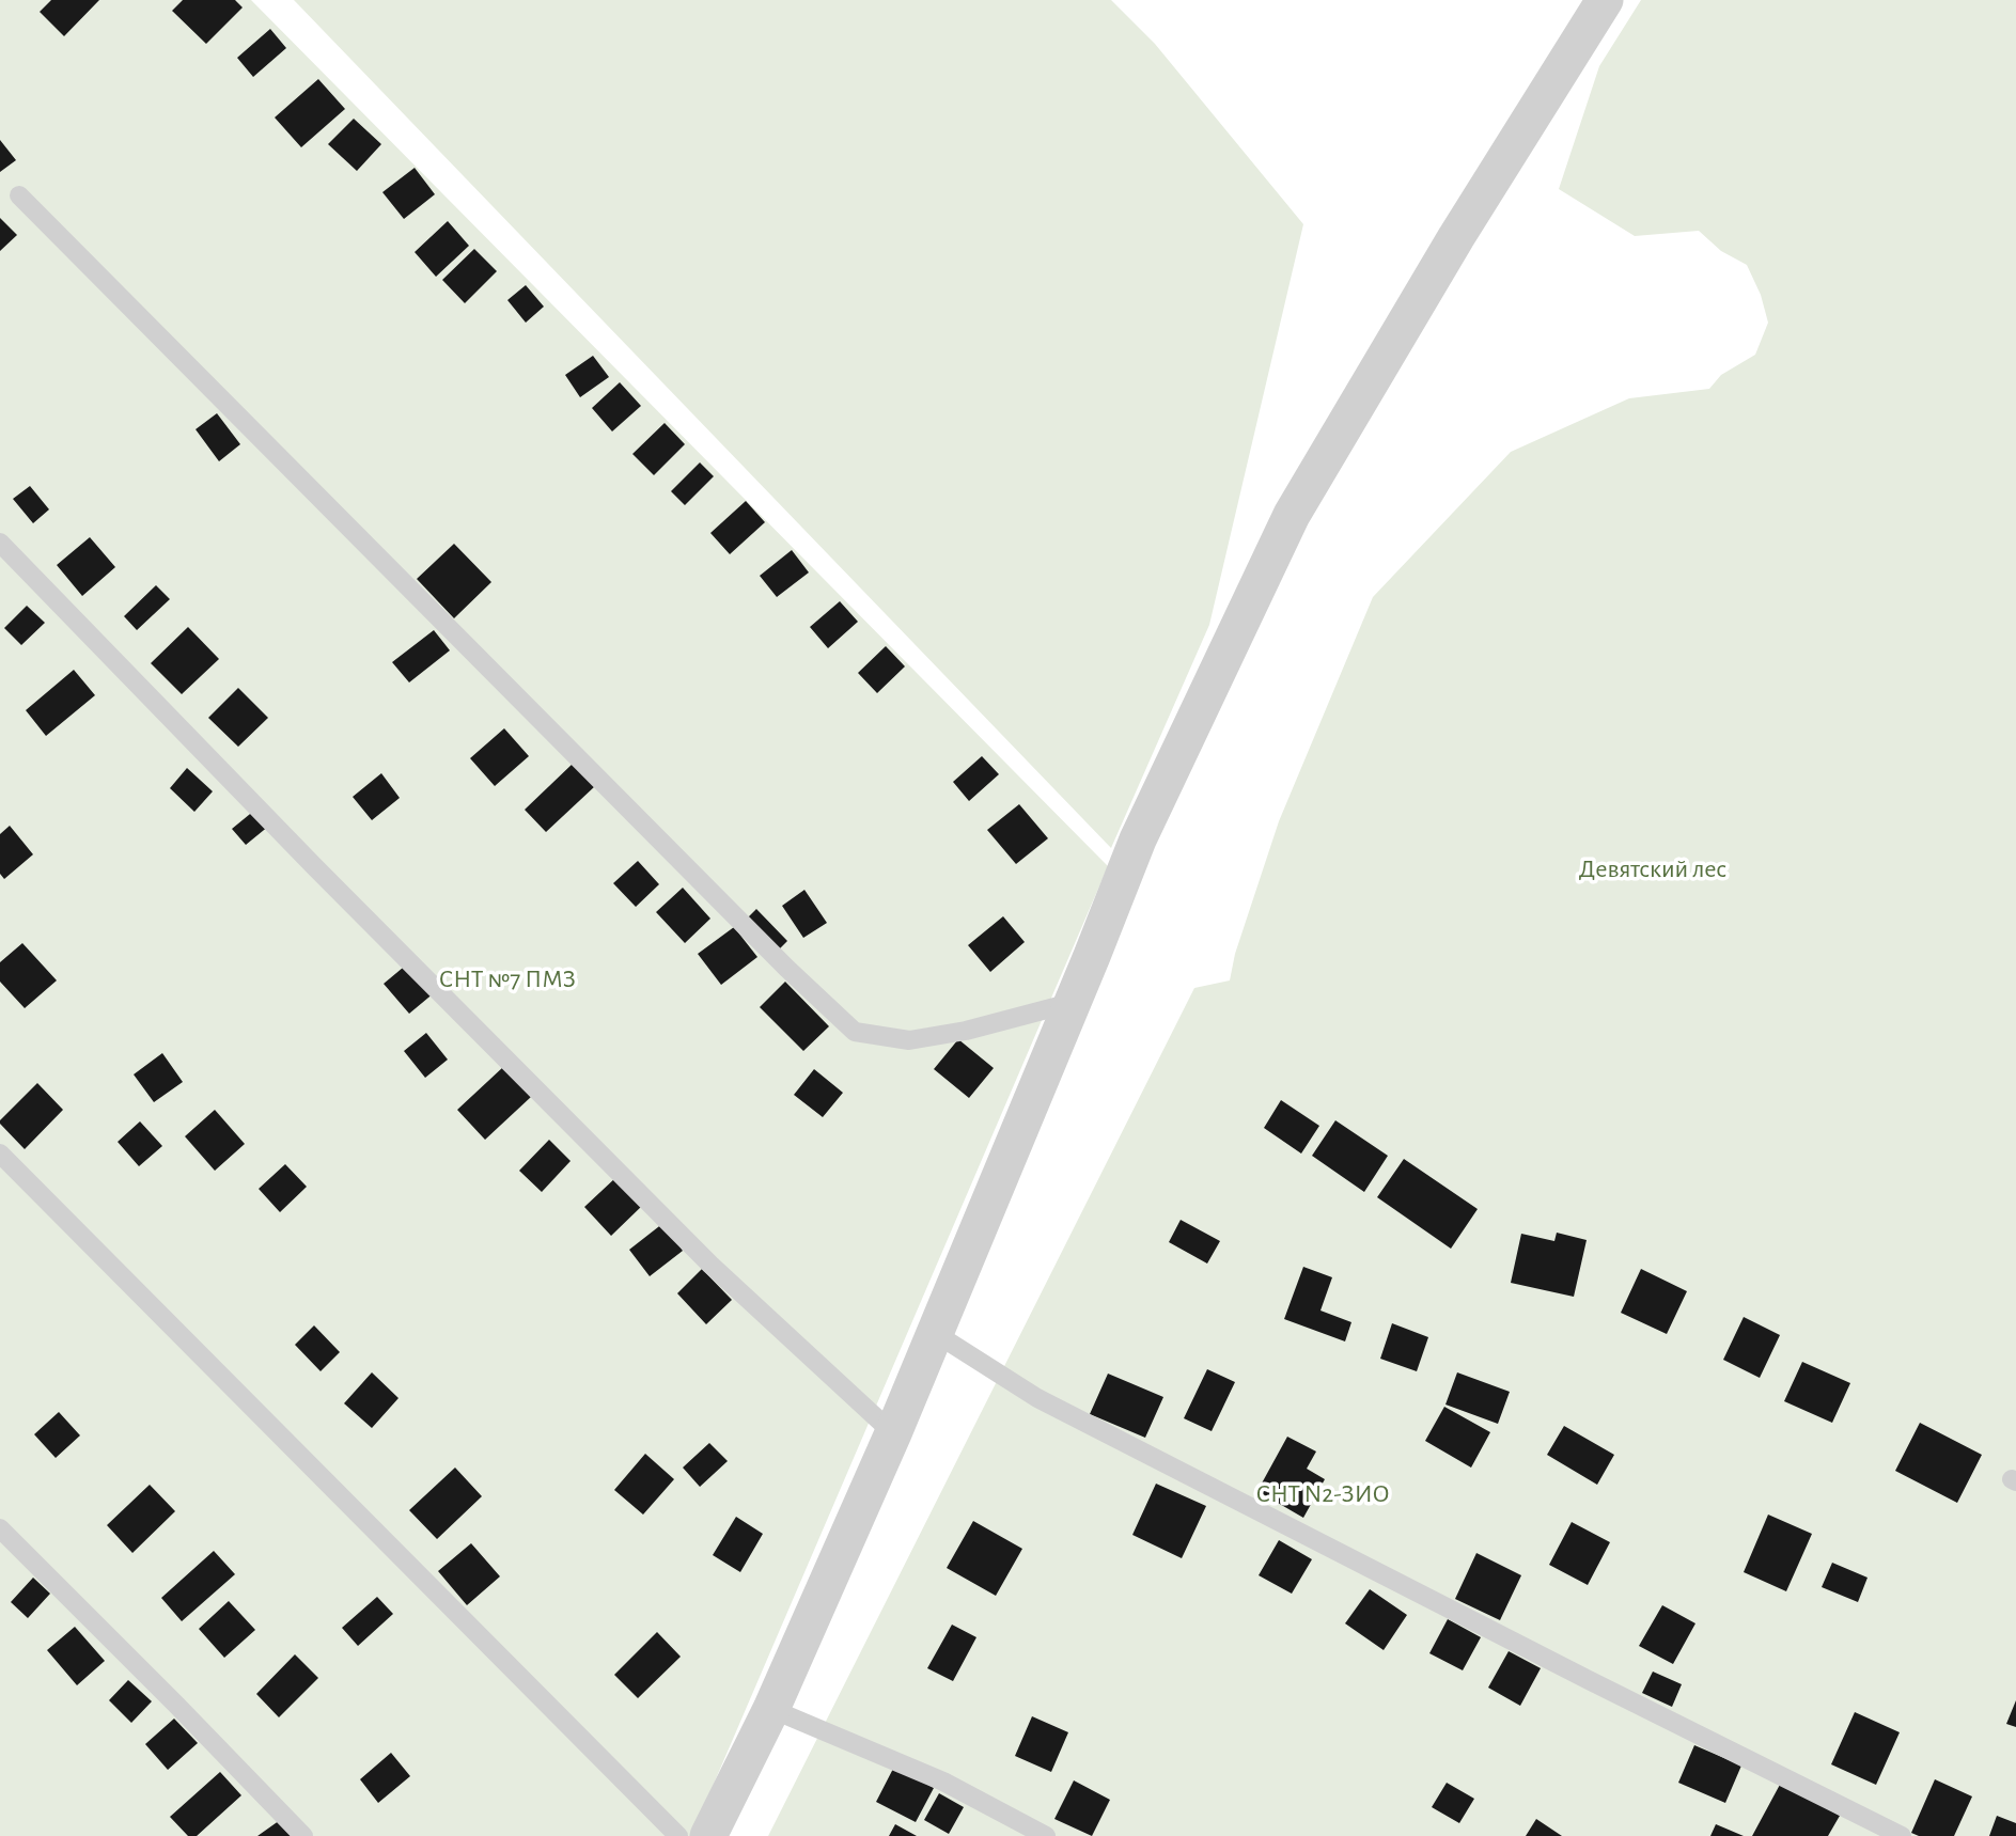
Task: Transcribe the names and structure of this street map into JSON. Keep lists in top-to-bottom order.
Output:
{
  "parks": ["Девятский лес", "СНТ №7 ПМЗ", "СНТ N2-ЗИО"]
}
